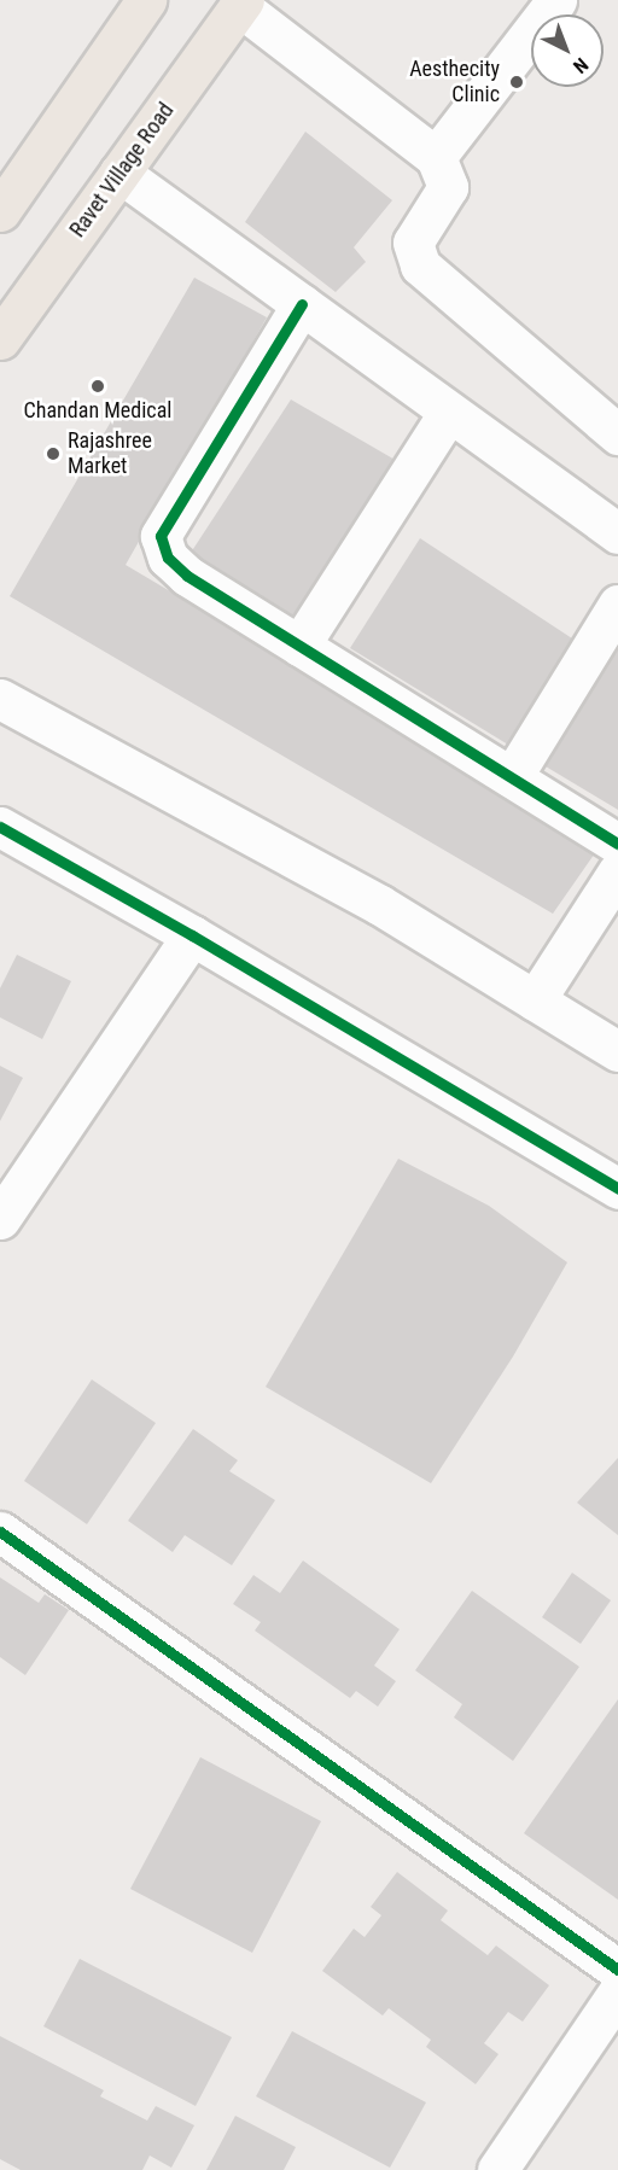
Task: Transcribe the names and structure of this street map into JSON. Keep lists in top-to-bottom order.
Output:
{
  "streets": {
    "main road": ["Ravet Village Road"]
  },
  "places": ["Aesthecity Clinic", "Chandan Medical", "Rajashree Market"],
  "north": "bottom right"
}
